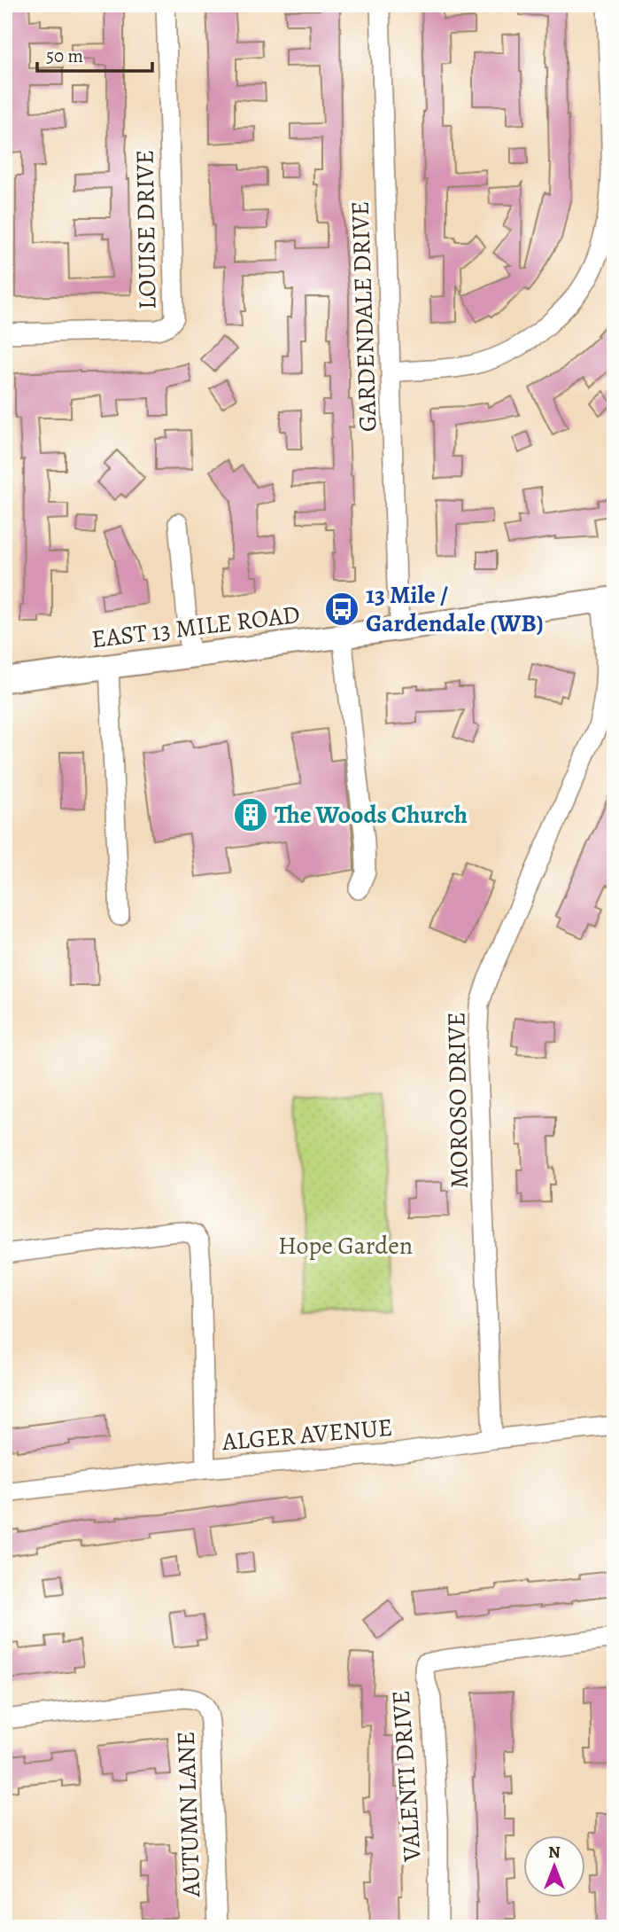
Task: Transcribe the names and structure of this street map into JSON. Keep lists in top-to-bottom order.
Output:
{
  "streets": {
    "main road": ["EAST 13 MILE ROAD"],
    "street": [
      "LOUISE DRIVE",
      "GARDENDALE DRIVE",
      "MOROSO DRIVE",
      "ALGER AVENUE",
      "VALENTI DRIVE",
      "AUTUMN LANE"
    ]
  },
  "crossings": [
    ["GARDENDALE DRIVE", "EAST 13 MILE ROAD"],
    ["EAST 13 MILE ROAD", "MOROSO DRIVE"],
    ["MOROSO DRIVE", "ALGER AVENUE"]
  ],
  "parks": ["Hope Garden"],
  "places": {
    "bus stop": ["13 Mile / Gardendale (WB)"],
    "building": ["The Woods Church"]
  },
  "scale_bar": "50 m",
  "north": "top"
}
